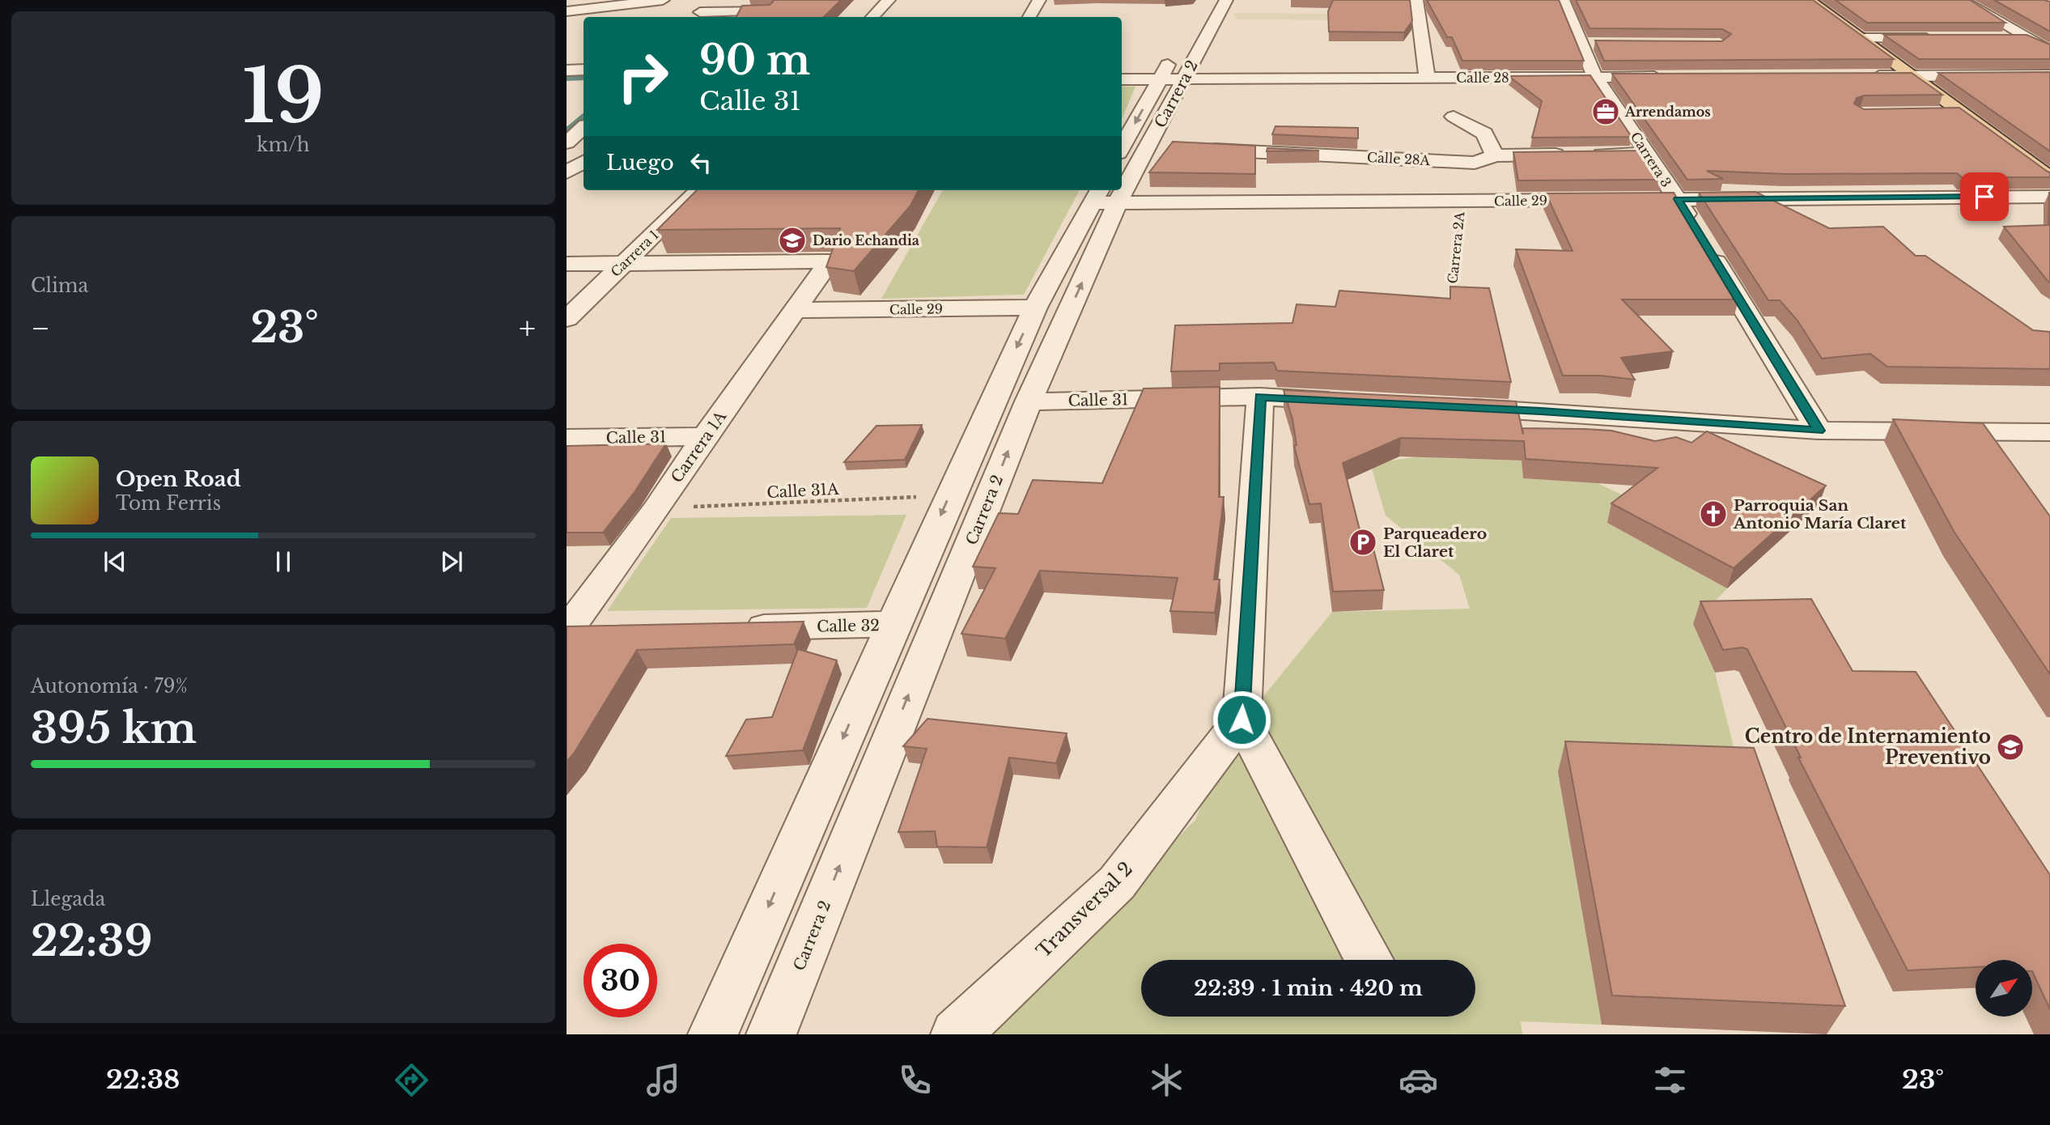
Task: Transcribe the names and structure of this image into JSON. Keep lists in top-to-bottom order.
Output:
{
  "streets": {
    "street": [
      "Calle 28",
      "Carrera 2",
      "Calle 28A",
      "Carrera 3",
      "Calle 29",
      "Carrera 1",
      "Calle 31",
      "Carrera 1A",
      "Calle 32",
      "Transversal 2"
    ],
    "path": ["Carrera 2A", "Calle 31A"]
  },
  "crossings": [
    ["Calle 28", "Carrera 2"],
    ["Calle 28", "Carrera 3"],
    ["Carrera 2", "Calle 29"],
    ["Carrera 2", "Calle 31"],
    ["Carrera 2", "Calle 31A"],
    ["Carrera 2", "Calle 32"],
    ["Calle 28A", "Carrera 3"],
    ["Carrera 3", "Calle 29"],
    ["Calle 29", "Carrera 2A"],
    ["Calle 29", "Carrera 1A"],
    ["Carrera 1", "Carrera 1A"],
    ["Calle 31", "Carrera 1A"],
    ["Carrera 1A", "Calle 31A"]
  ],
  "places": {
    "office": ["Arrendamos"],
    "school or university": ["Dario Echandia", "Centro de Internamiento Preventivo"],
    "church": ["Parroquia San Antonio María Claret"],
    "parking": ["Parqueadero El Claret"]
  },
  "north": "top right",
  "page": {
    "tile": [
      ["19", "km/h"],
      "Clima",
      ["Autonomía · 79%", "395 km"],
      ["Llegada", "22:39"]
    ],
    "turn": ["90 m", "Calle 31"],
    "then": "Luego",
    "heat": ["−", "23°", "+"],
    "song": ["Open Road", "Tom Ferris"],
    "limit": "30",
    "trip": "22:39 · 1 min · 420 m",
    "tabs": ["22:38", "23°"]
  }
}
